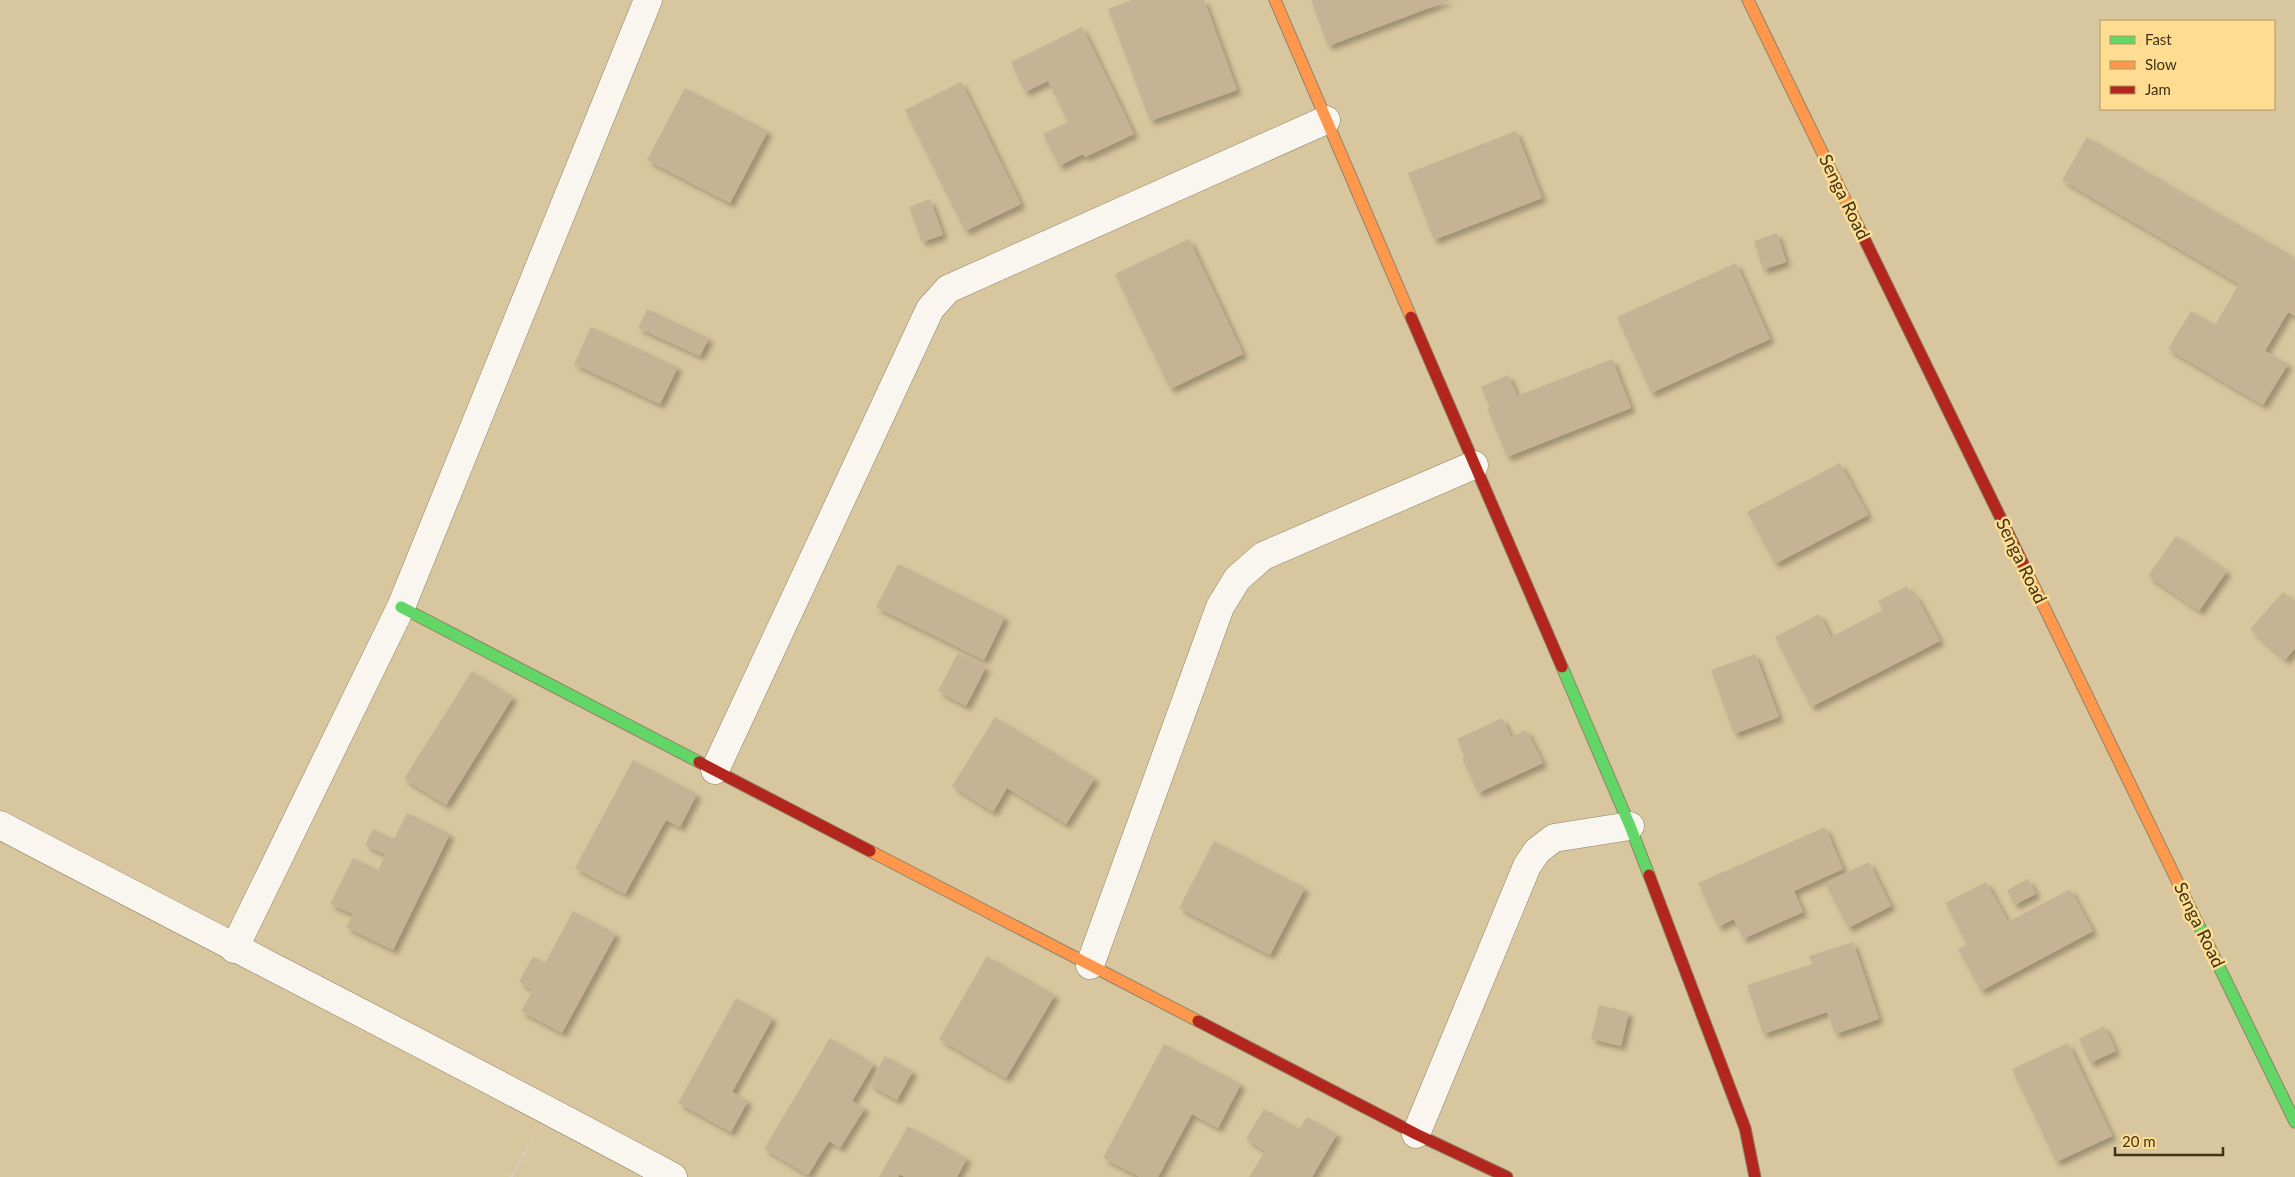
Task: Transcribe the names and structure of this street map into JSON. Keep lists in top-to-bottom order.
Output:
{
  "streets": {
    "street": ["Senga Road"]
  },
  "legend": ["Fast", "Slow", "Jam"],
  "scale_bar": "20 m"
}
